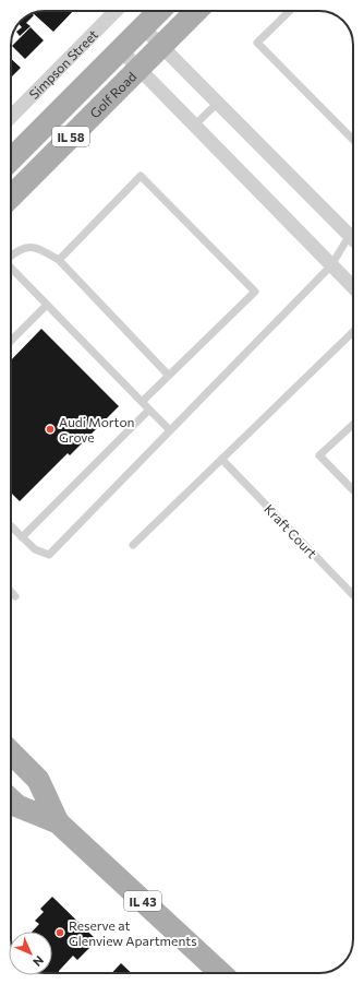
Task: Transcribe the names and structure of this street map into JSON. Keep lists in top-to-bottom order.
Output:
{
  "streets": {
    "main road": ["Golf Road", "IL 58", "IL 43"],
    "street": ["Simpson Street"],
    "lane": ["Kraft Court"]
  },
  "places": ["Audi Morton Grove", "Reserve at Glenview Apartments"],
  "north": "bottom right"
}
